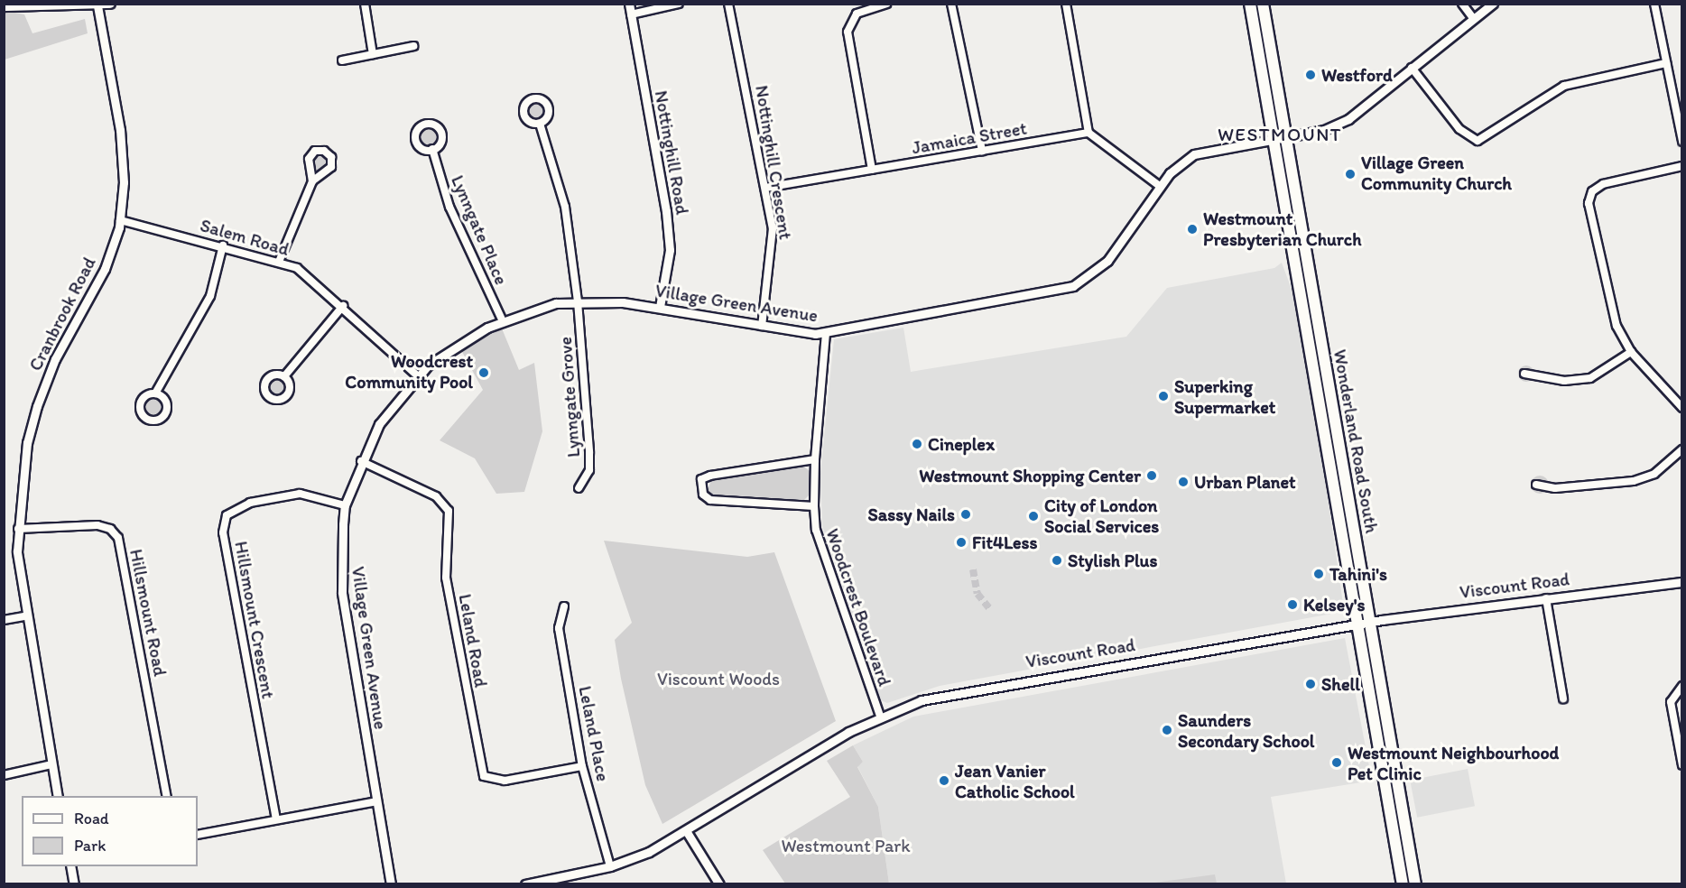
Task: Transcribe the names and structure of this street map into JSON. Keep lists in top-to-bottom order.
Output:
{
  "streets": {
    "main road": ["Wonderland Road South"],
    "street": [
      "Jamaica Street",
      "Nottinghill Road",
      "Nottinghill Crescent",
      "Lynngate Place",
      "Salem Road",
      "Village Green Avenue",
      "Cranbrook Road",
      "Lynngate Grove",
      "Viscount Road",
      "Woodcrest Boulevard",
      "Hillsmount Road",
      "Hillsmount Crescent",
      "Leland Road",
      "Leland Place"
    ]
  },
  "crossings": [
    ["Jamaica Street", "Nottinghill Crescent"],
    ["Nottinghill Road", "Village Green Avenue"],
    ["Nottinghill Crescent", "Village Green Avenue"],
    ["Lynngate Place", "Village Green Avenue"],
    ["Salem Road", "Village Green Avenue"],
    ["Salem Road", "Cranbrook Road"],
    ["Village Green Avenue", "Lynngate Grove"],
    ["Village Green Avenue", "Wonderland Road South"],
    ["Village Green Avenue", "Woodcrest Boulevard"],
    ["Village Green Avenue", "Hillsmount Crescent"],
    ["Village Green Avenue", "Leland Road"],
    ["Cranbrook Road", "Hillsmount Road"],
    ["Wonderland Road South", "Viscount Road"],
    ["Viscount Road", "Woodcrest Boulevard"],
    ["Viscount Road", "Leland Place"],
    ["Leland Road", "Leland Place"]
  ],
  "districts": ["WESTMOUNT"],
  "parks": ["Viscount Woods", "Westmount Park"],
  "places": [
    "Westford",
    "Village Green Community Church",
    "Westmount Presbyterian Church",
    "Woodcrest Community Pool",
    "Superking Supermarket",
    "Cineplex",
    "Westmount Shopping Center",
    "Urban Planet",
    "Sassy Nails",
    "City of London Social Services",
    "Fit4Less",
    "Stylish Plus",
    "Tahini's",
    "Kelsey's",
    "Shell",
    "Saunders Secondary School",
    "Westmount Neighbourhood Pet Clinic",
    "Jean Vanier Catholic School"
  ],
  "legend": ["Road", "Park"]
}
